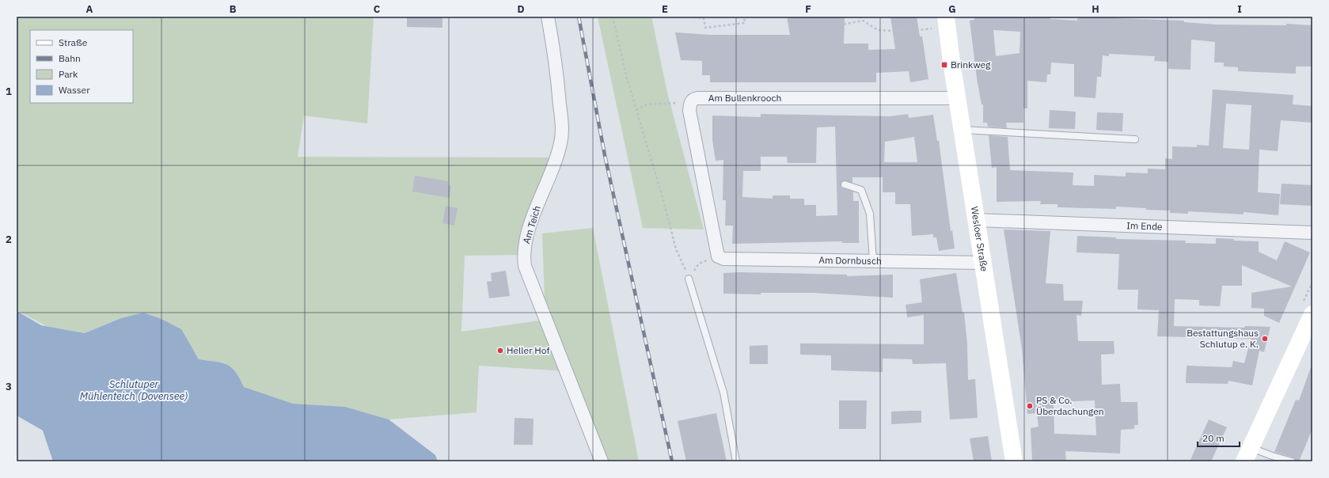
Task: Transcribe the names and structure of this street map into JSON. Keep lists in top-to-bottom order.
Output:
{
  "streets": {
    "street": [
      "Am Bullenkrooch",
      "Am Teich",
      "Im Ende",
      "Wesloer Straße",
      "Am Dornbusch"
    ]
  },
  "crossings": [
    ["Am Bullenkrooch", "Wesloer Straße"],
    ["Im Ende", "Wesloer Straße"],
    ["Wesloer Straße", "Am Dornbusch"]
  ],
  "water": ["Schlutuper Mühlenteich (Dovensee)"],
  "places": {
    "transit": ["Brinkweg"],
    "other": ["Bestattungshaus Schlutup e. K.", "Heller Hof", "PS & Co. Überdachungen"]
  },
  "legend": [
    "Straße",
    "Bahn",
    "Park",
    "Wasser"
  ],
  "scale_bar": "20 m",
  "grid": {
    "columns": [
      "A",
      "B",
      "C",
      "D",
      "E",
      "F",
      "G",
      "H",
      "I"
    ],
    "rows": ["1", "2", "3"]
  }
}
